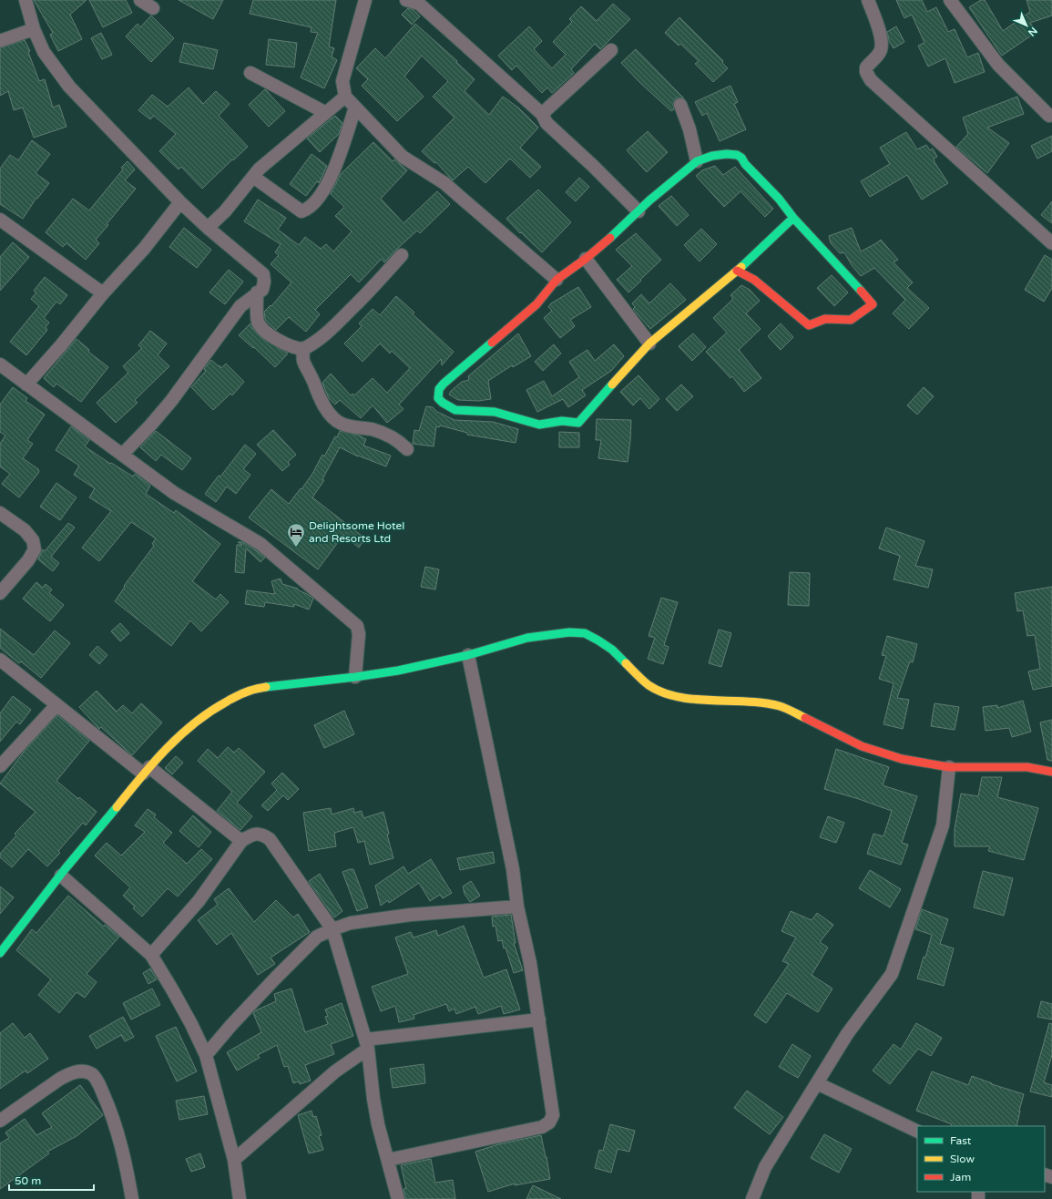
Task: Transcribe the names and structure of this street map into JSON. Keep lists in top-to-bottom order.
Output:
{
  "places": {
    "hotel": ["Delightsome Hotel and Resorts Ltd"]
  },
  "legend": ["Fast", "Slow", "Jam"],
  "scale_bar": "50 m",
  "north": "bottom right"
}
